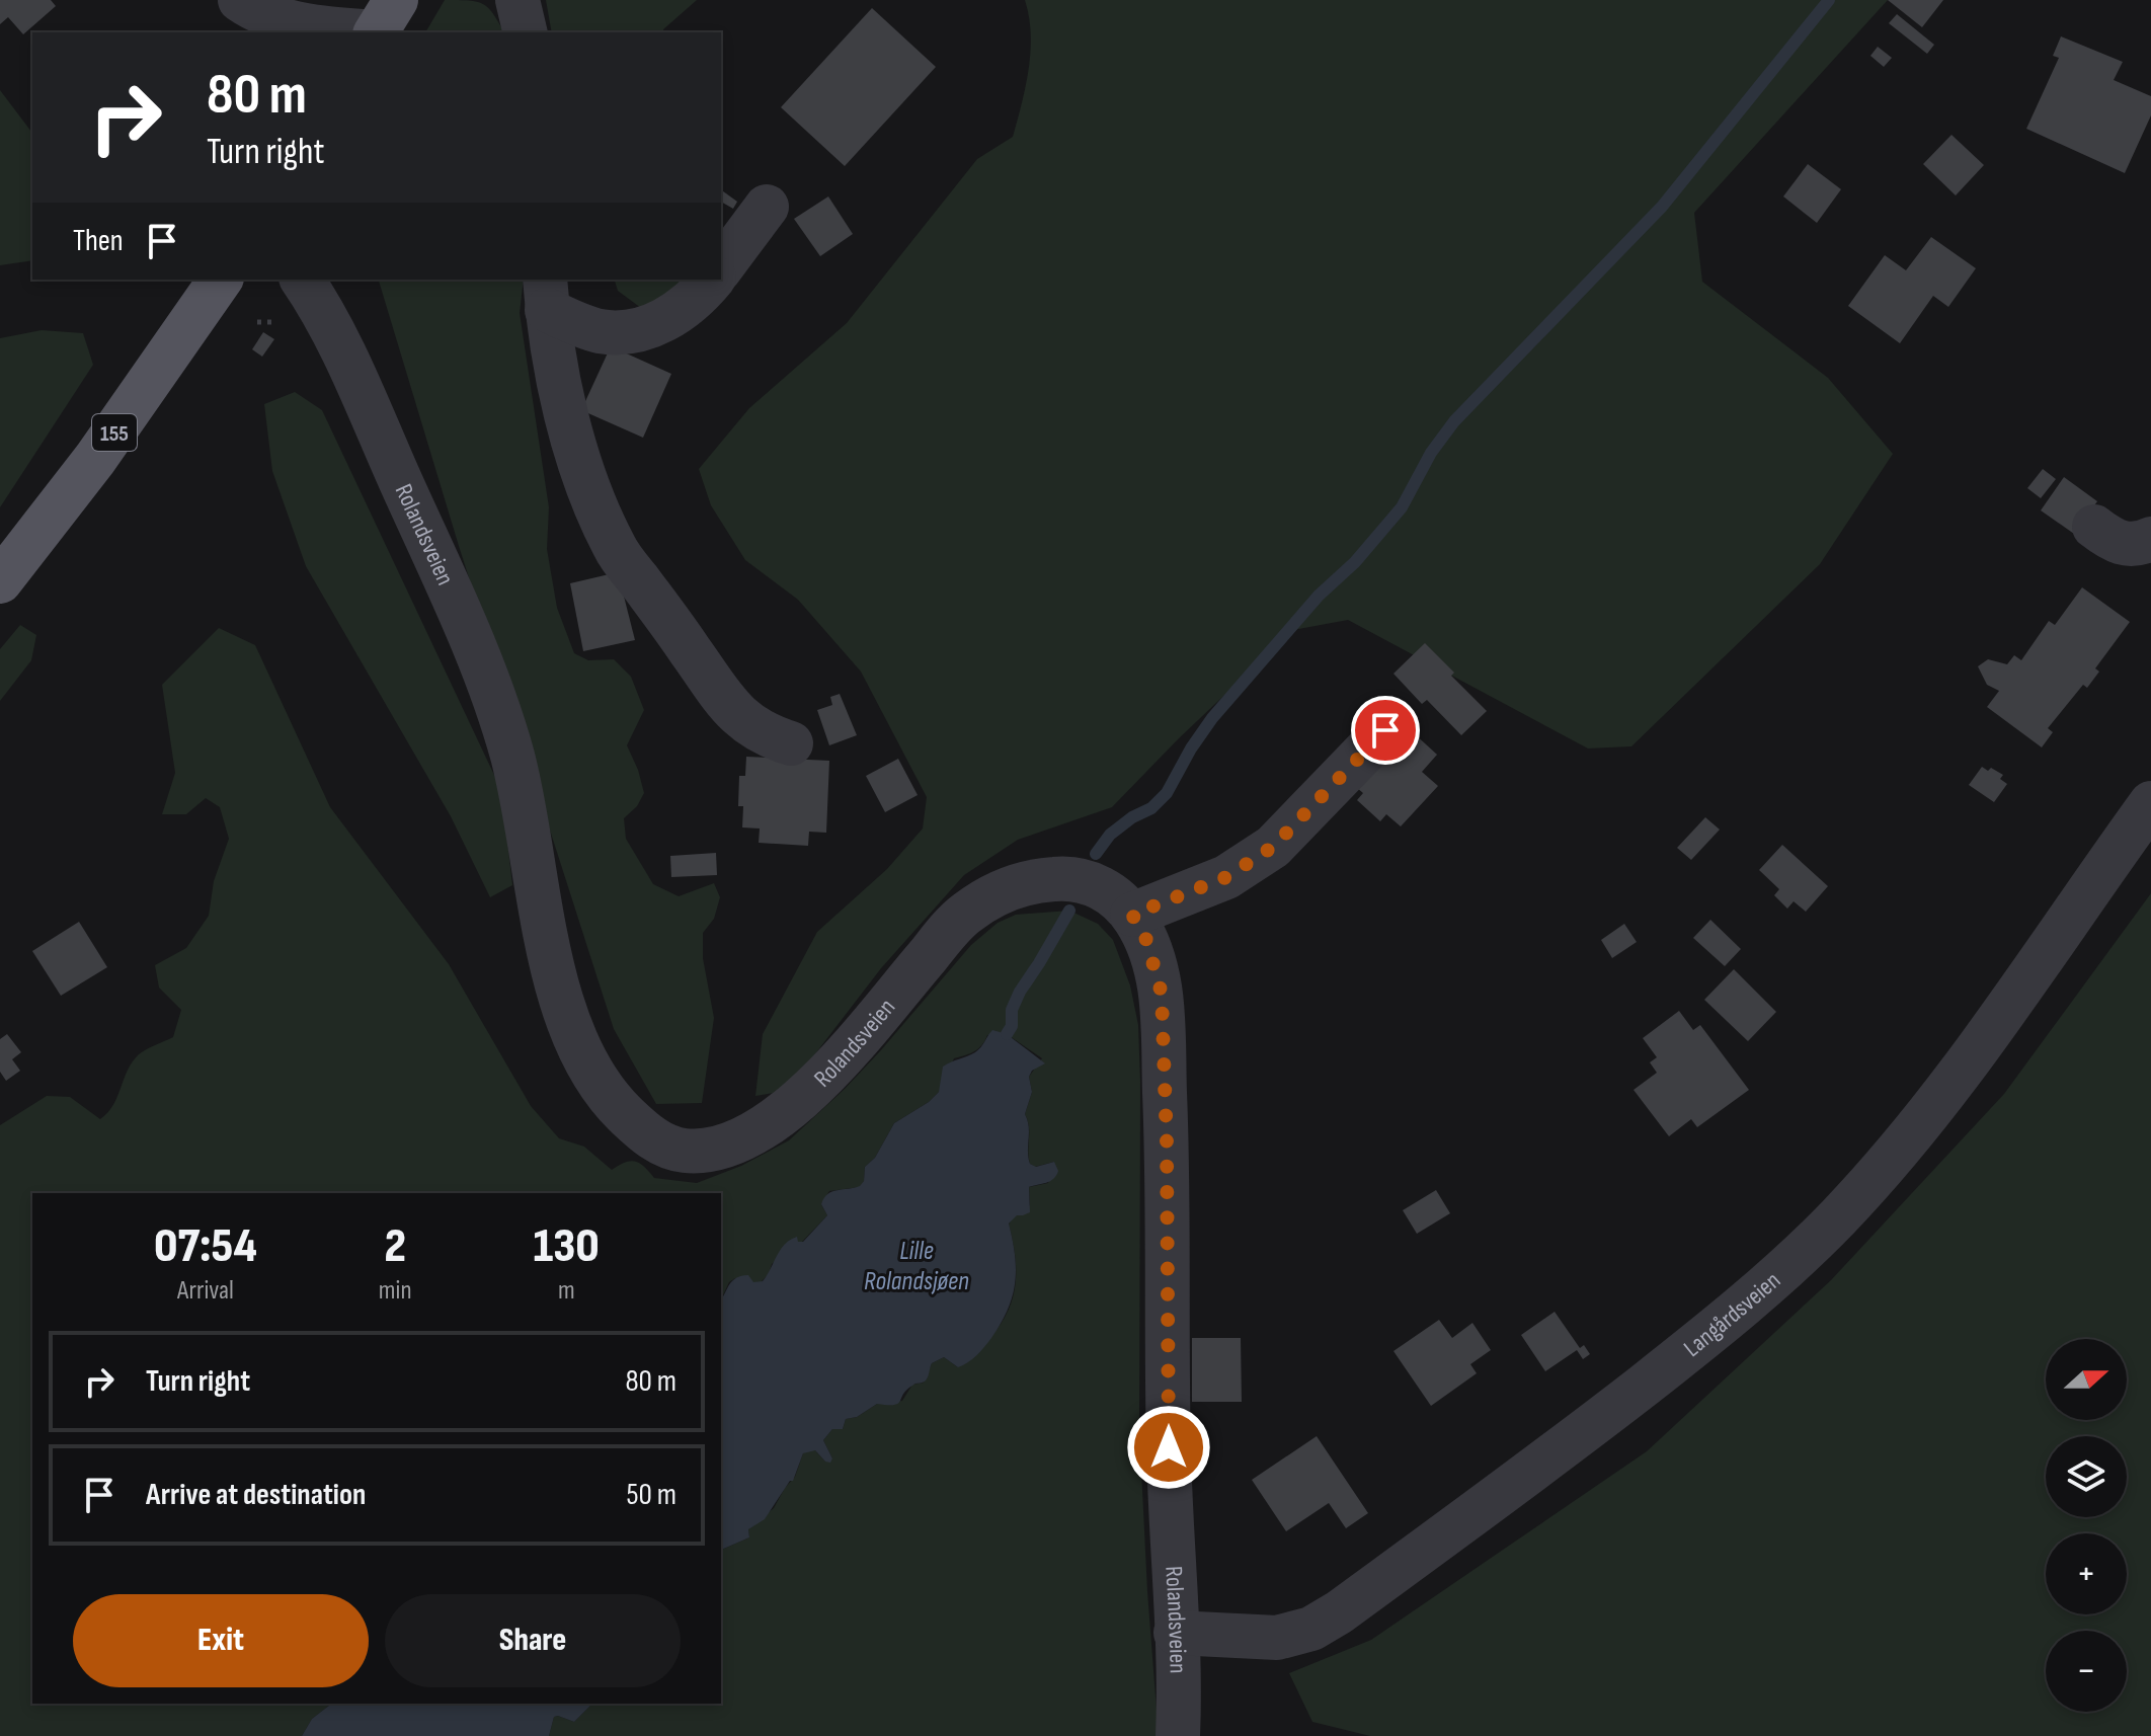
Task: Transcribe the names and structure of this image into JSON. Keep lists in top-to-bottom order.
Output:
{
  "streets": {
    "main road": ["155"],
    "street": ["Rolandsveien", "Langårdsveien"]
  },
  "crossings": [
    ["Rolandsveien", "Langårdsveien"]
  ],
  "water": ["Lille Rolandsjøen"],
  "north": "right",
  "page": {
    "turn": ["80 m", "Turn right"],
    "then": "Then",
    "eta": [
      "07:54",
      "Arrival",
      "2",
      "min",
      "130",
      "m"
    ],
    "list": [
      {
        "name": "Turn right",
        "value": "80 m"
      },
      {
        "name": "Arrive at destination",
        "value": "50 m"
      }
    ],
    "map_buttons": ["+", "−"],
    "buttons": ["Exit", "Share"]
  }
}
